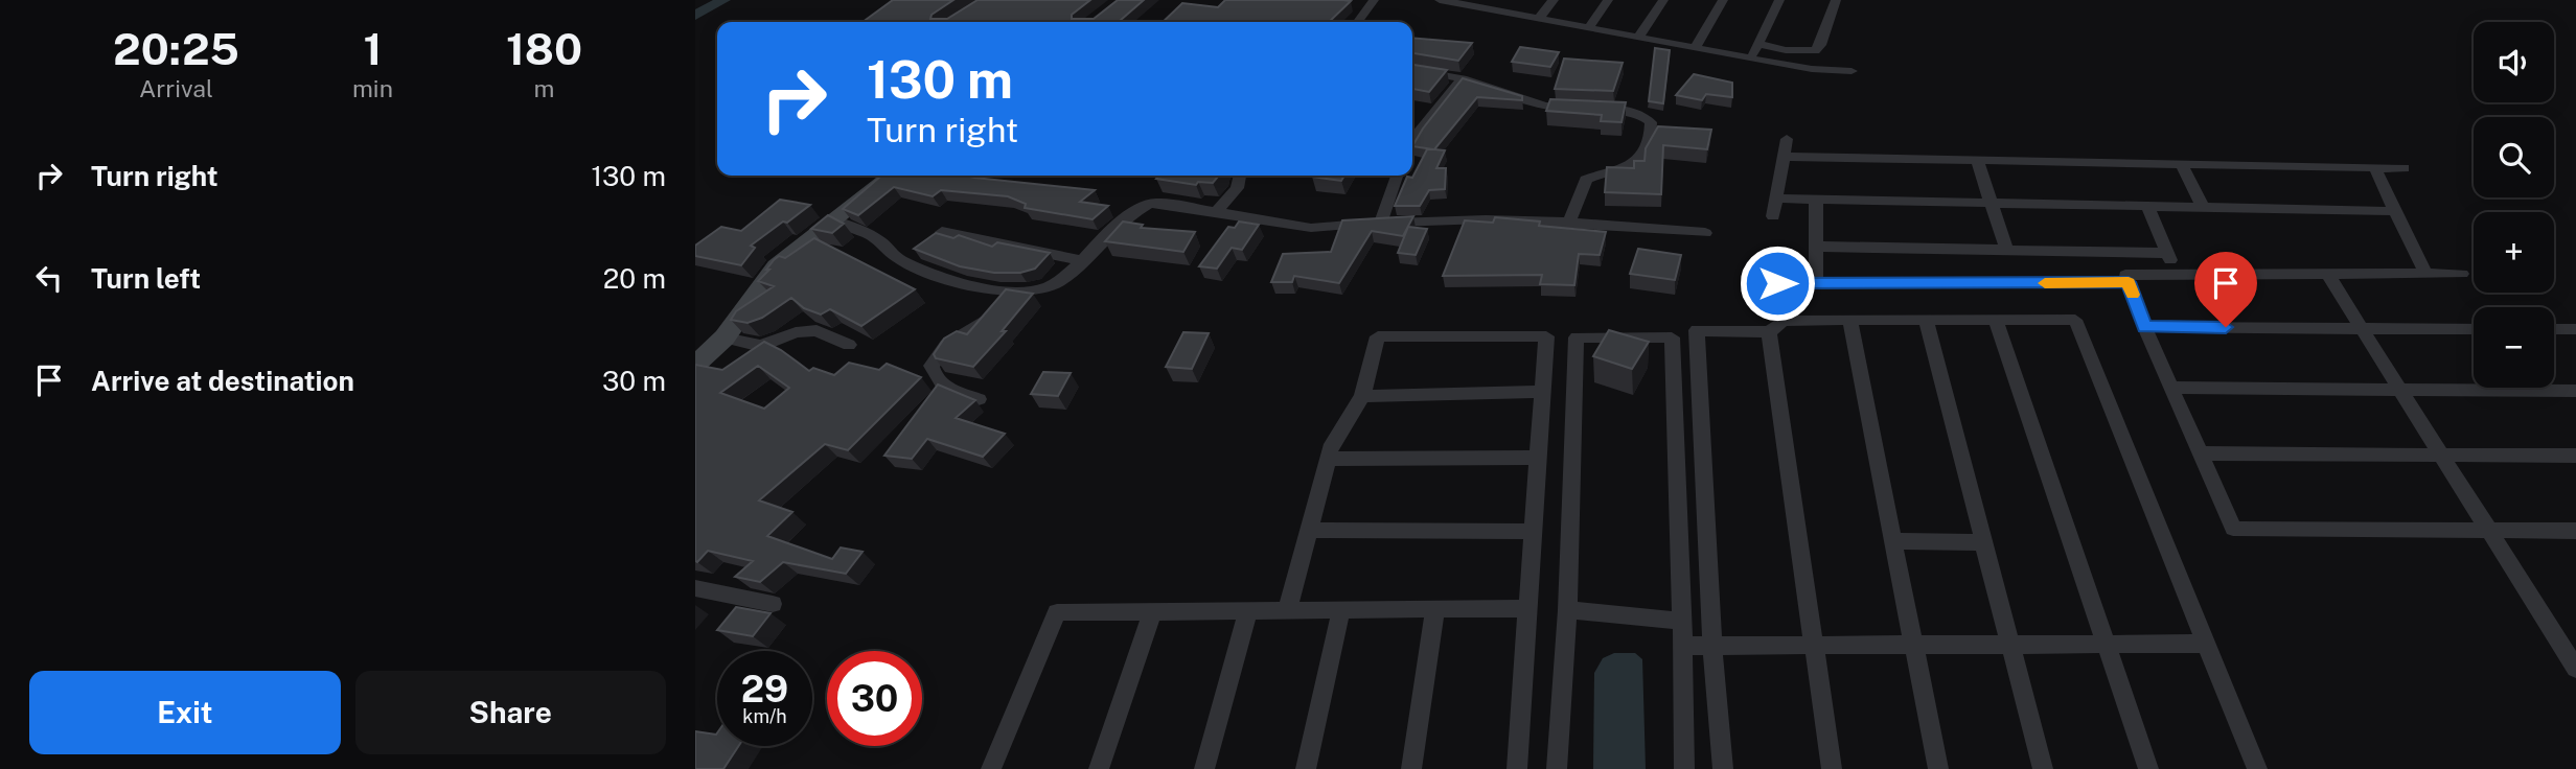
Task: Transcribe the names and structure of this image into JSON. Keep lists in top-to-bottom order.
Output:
{
  "page": {
    "eta": [
      "20:25",
      "Arrival",
      "1",
      "min",
      "180",
      "m"
    ],
    "map_buttons": ["+", "−"],
    "turn": ["130 m", "Turn right"],
    "list": [
      {
        "name": "Turn right",
        "value": "130 m"
      },
      {
        "name": "Turn left",
        "value": "20 m"
      },
      {
        "name": "Arrive at destination",
        "value": "30 m"
      }
    ],
    "speed": "29 km/h",
    "limit": "30",
    "buttons": ["Exit", "Share"]
  }
}
